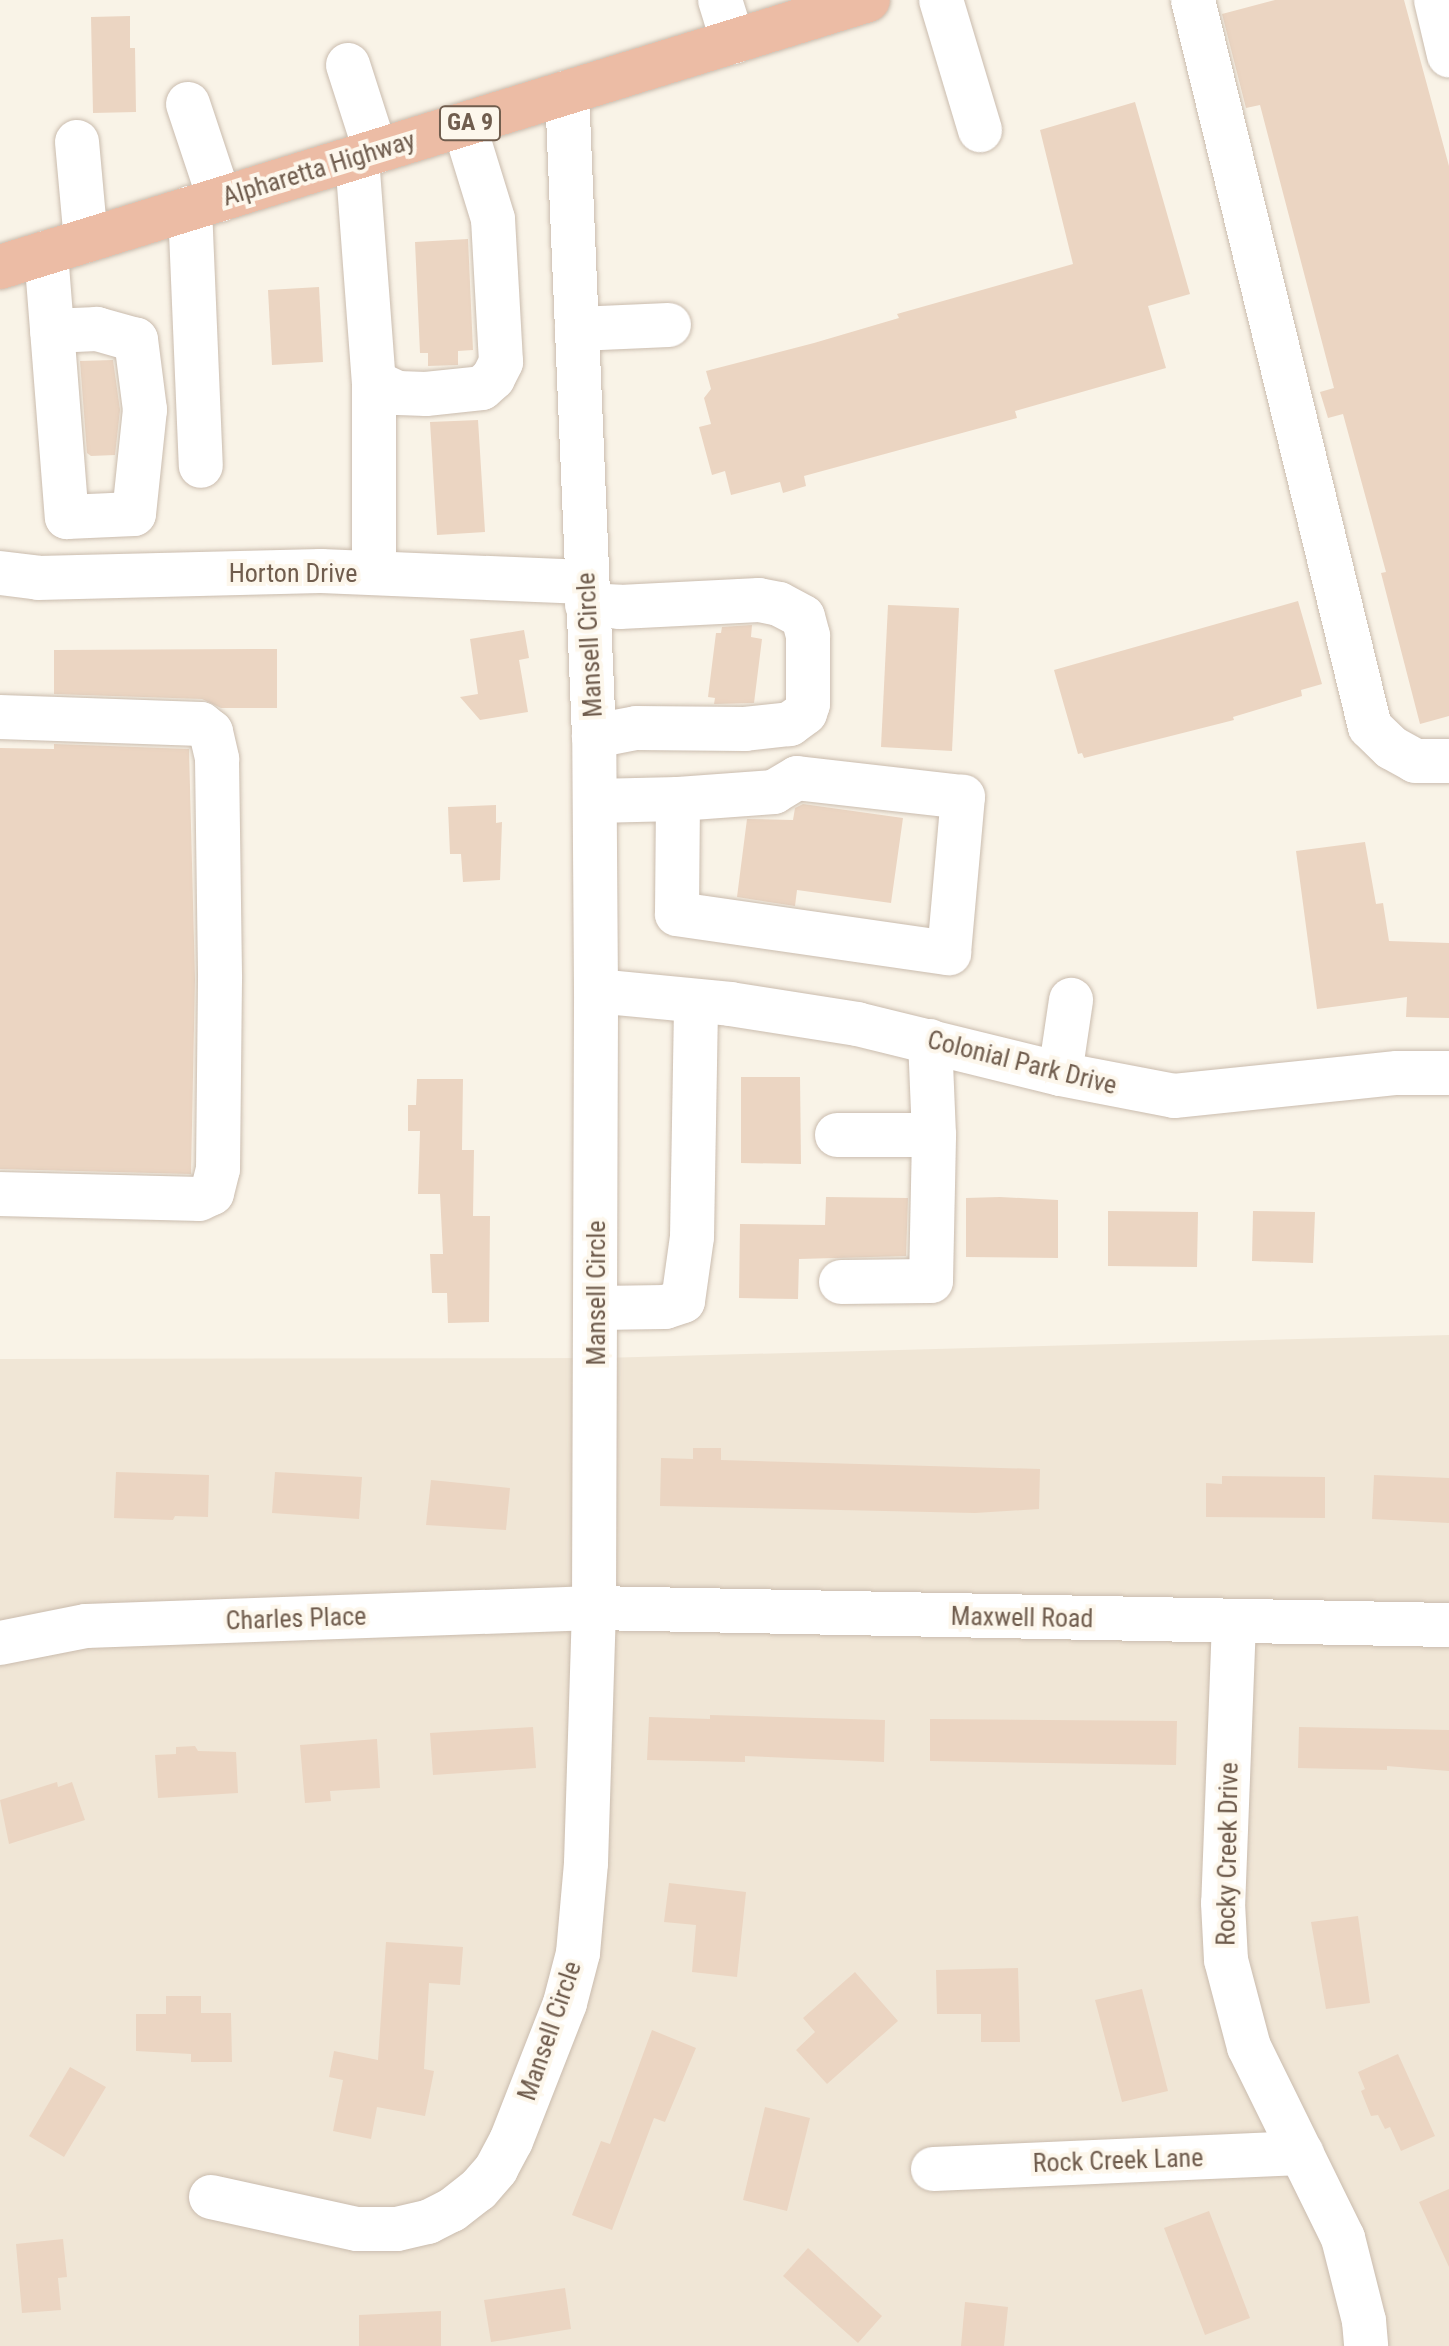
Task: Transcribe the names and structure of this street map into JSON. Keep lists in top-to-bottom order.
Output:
{
  "streets": {
    "highway": ["GA 9", "Alpharetta Highway"],
    "street": [
      "Horton Drive",
      "Mansell Circle",
      "Colonial Park Drive",
      "Maxwell Road",
      "Charles Place",
      "Rocky Creek Drive",
      "Rock Creek Lane"
    ]
  },
  "crossings": [
    ["Alpharetta Highway", "Mansell Circle"],
    ["Horton Drive", "Mansell Circle"],
    ["Mansell Circle", "Colonial Park Drive"],
    ["Mansell Circle", "Maxwell Road"],
    ["Mansell Circle", "Charles Place"],
    ["Maxwell Road", "Charles Place"],
    ["Maxwell Road", "Rocky Creek Drive"],
    ["Rocky Creek Drive", "Rock Creek Lane"]
  ]
}
